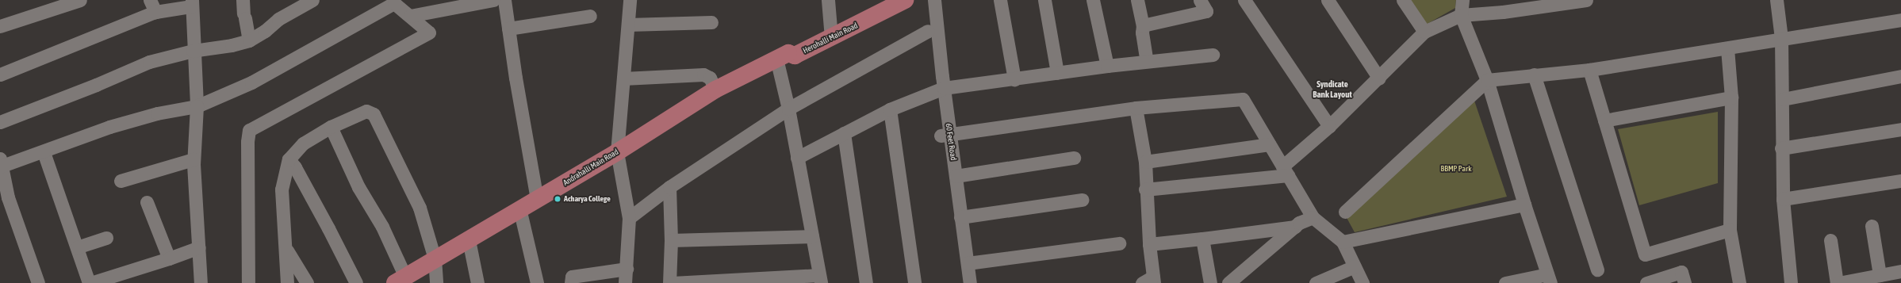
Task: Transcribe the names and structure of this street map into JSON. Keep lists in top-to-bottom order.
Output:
{
  "streets": {
    "main road": ["Herohalli Main Road", "Andrahalli Main Road"],
    "street": ["60 Feet Road"]
  },
  "crossings": [
    ["Herohalli Main Road", "Andrahalli Main Road"]
  ],
  "districts": ["Syndicate Bank Layout"],
  "parks": ["BBMP Park"],
  "places": ["Acharya College"]
}
